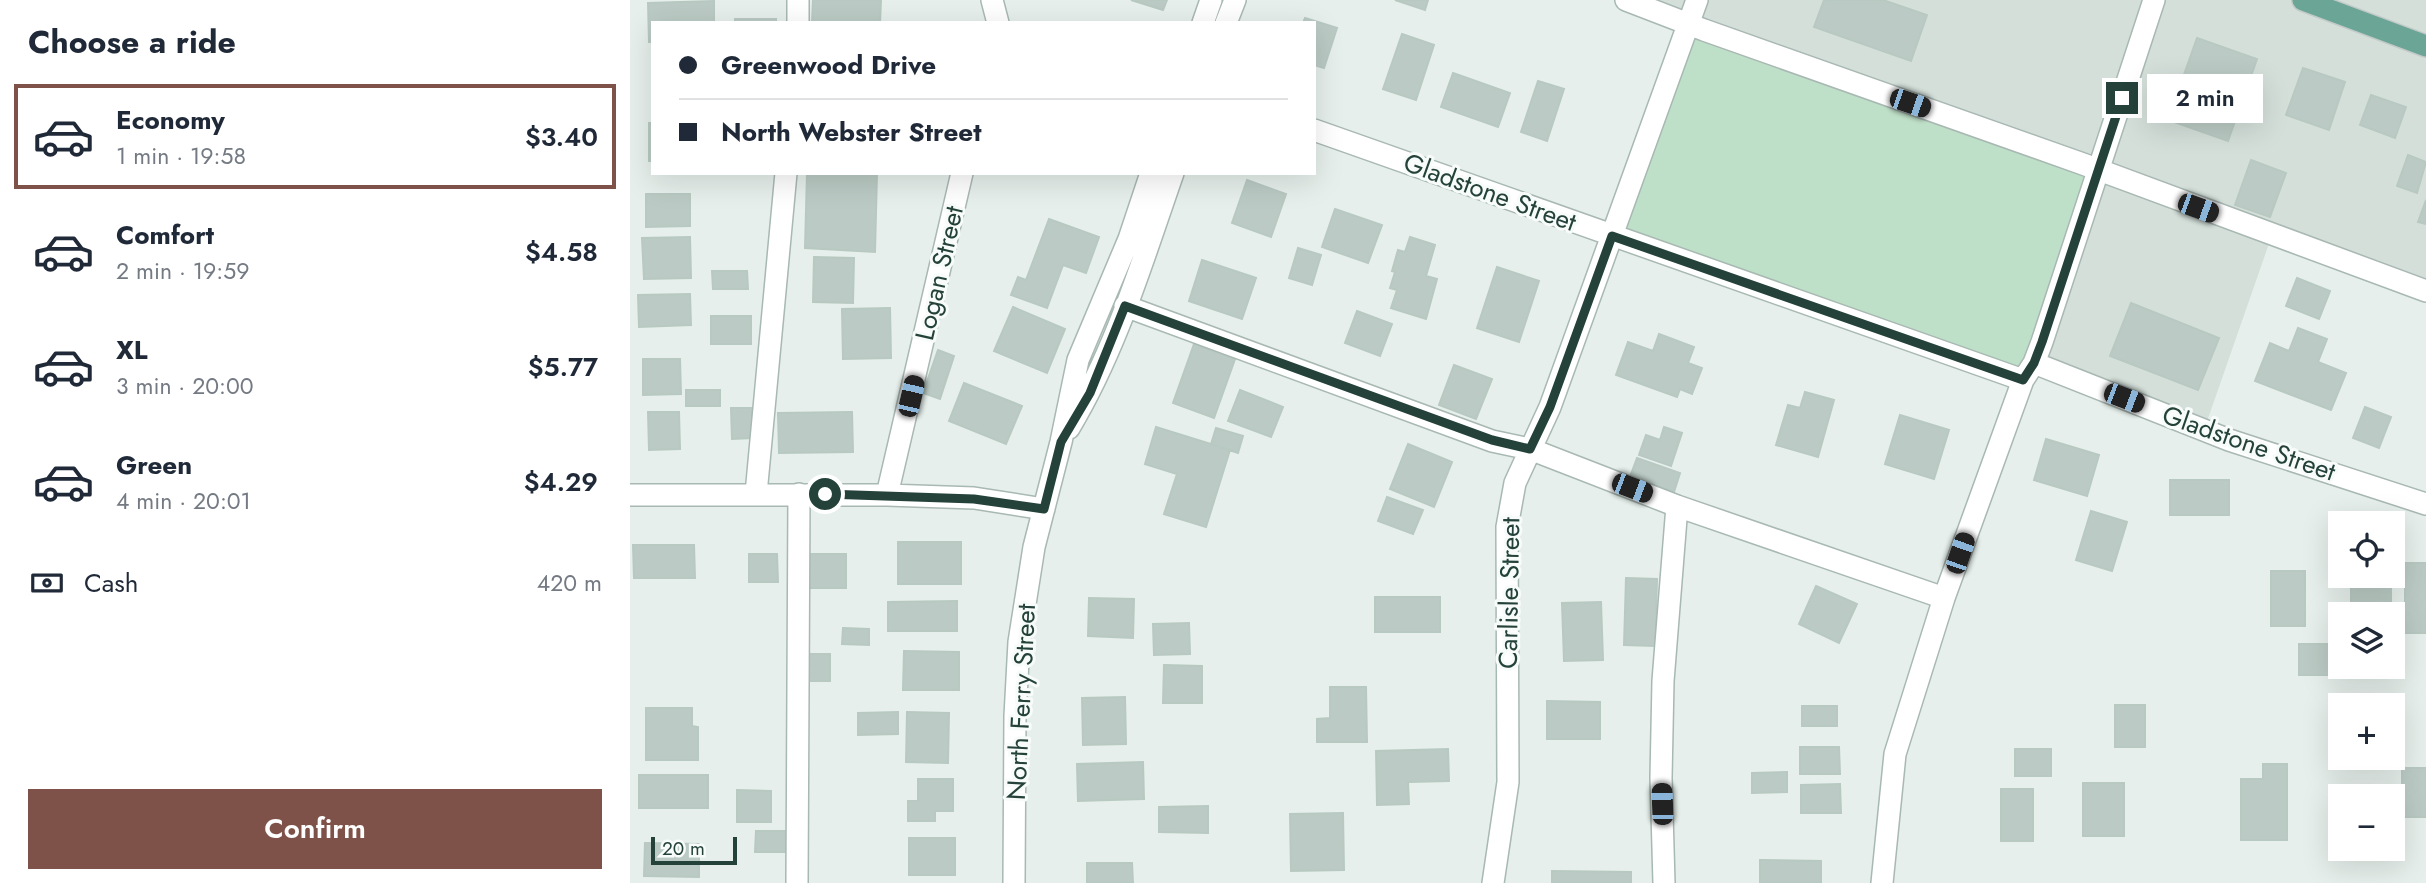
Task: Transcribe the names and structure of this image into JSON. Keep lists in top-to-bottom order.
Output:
{
  "streets": {
    "street": [
      "Gladstone Street",
      "Logan Street",
      "Carlisle Street",
      "North Ferry Street"
    ]
  },
  "crossings": [
    ["Gladstone Street", "Carlisle Street"]
  ],
  "scale_bar": "20 m",
  "page": {
    "heading": "Choose a ride",
    "banner": ["Greenwood Drive", "North Webster Street"],
    "bubble": "2 min",
    "list": [
      {
        "name": "Economy",
        "note": "1 min · 19:58",
        "value": "$3.40"
      },
      {
        "name": "Comfort",
        "note": "2 min · 19:59",
        "value": "$4.58"
      },
      {
        "name": "XL",
        "note": "3 min · 20:00",
        "value": "$5.77"
      },
      {
        "name": "Green",
        "note": "4 min · 20:01",
        "value": "$4.29"
      }
    ],
    "map_buttons": ["+", "−"],
    "pay": ["Cash", "420 m"],
    "buttons": "Confirm",
    "scale": "20 m"
  }
}
